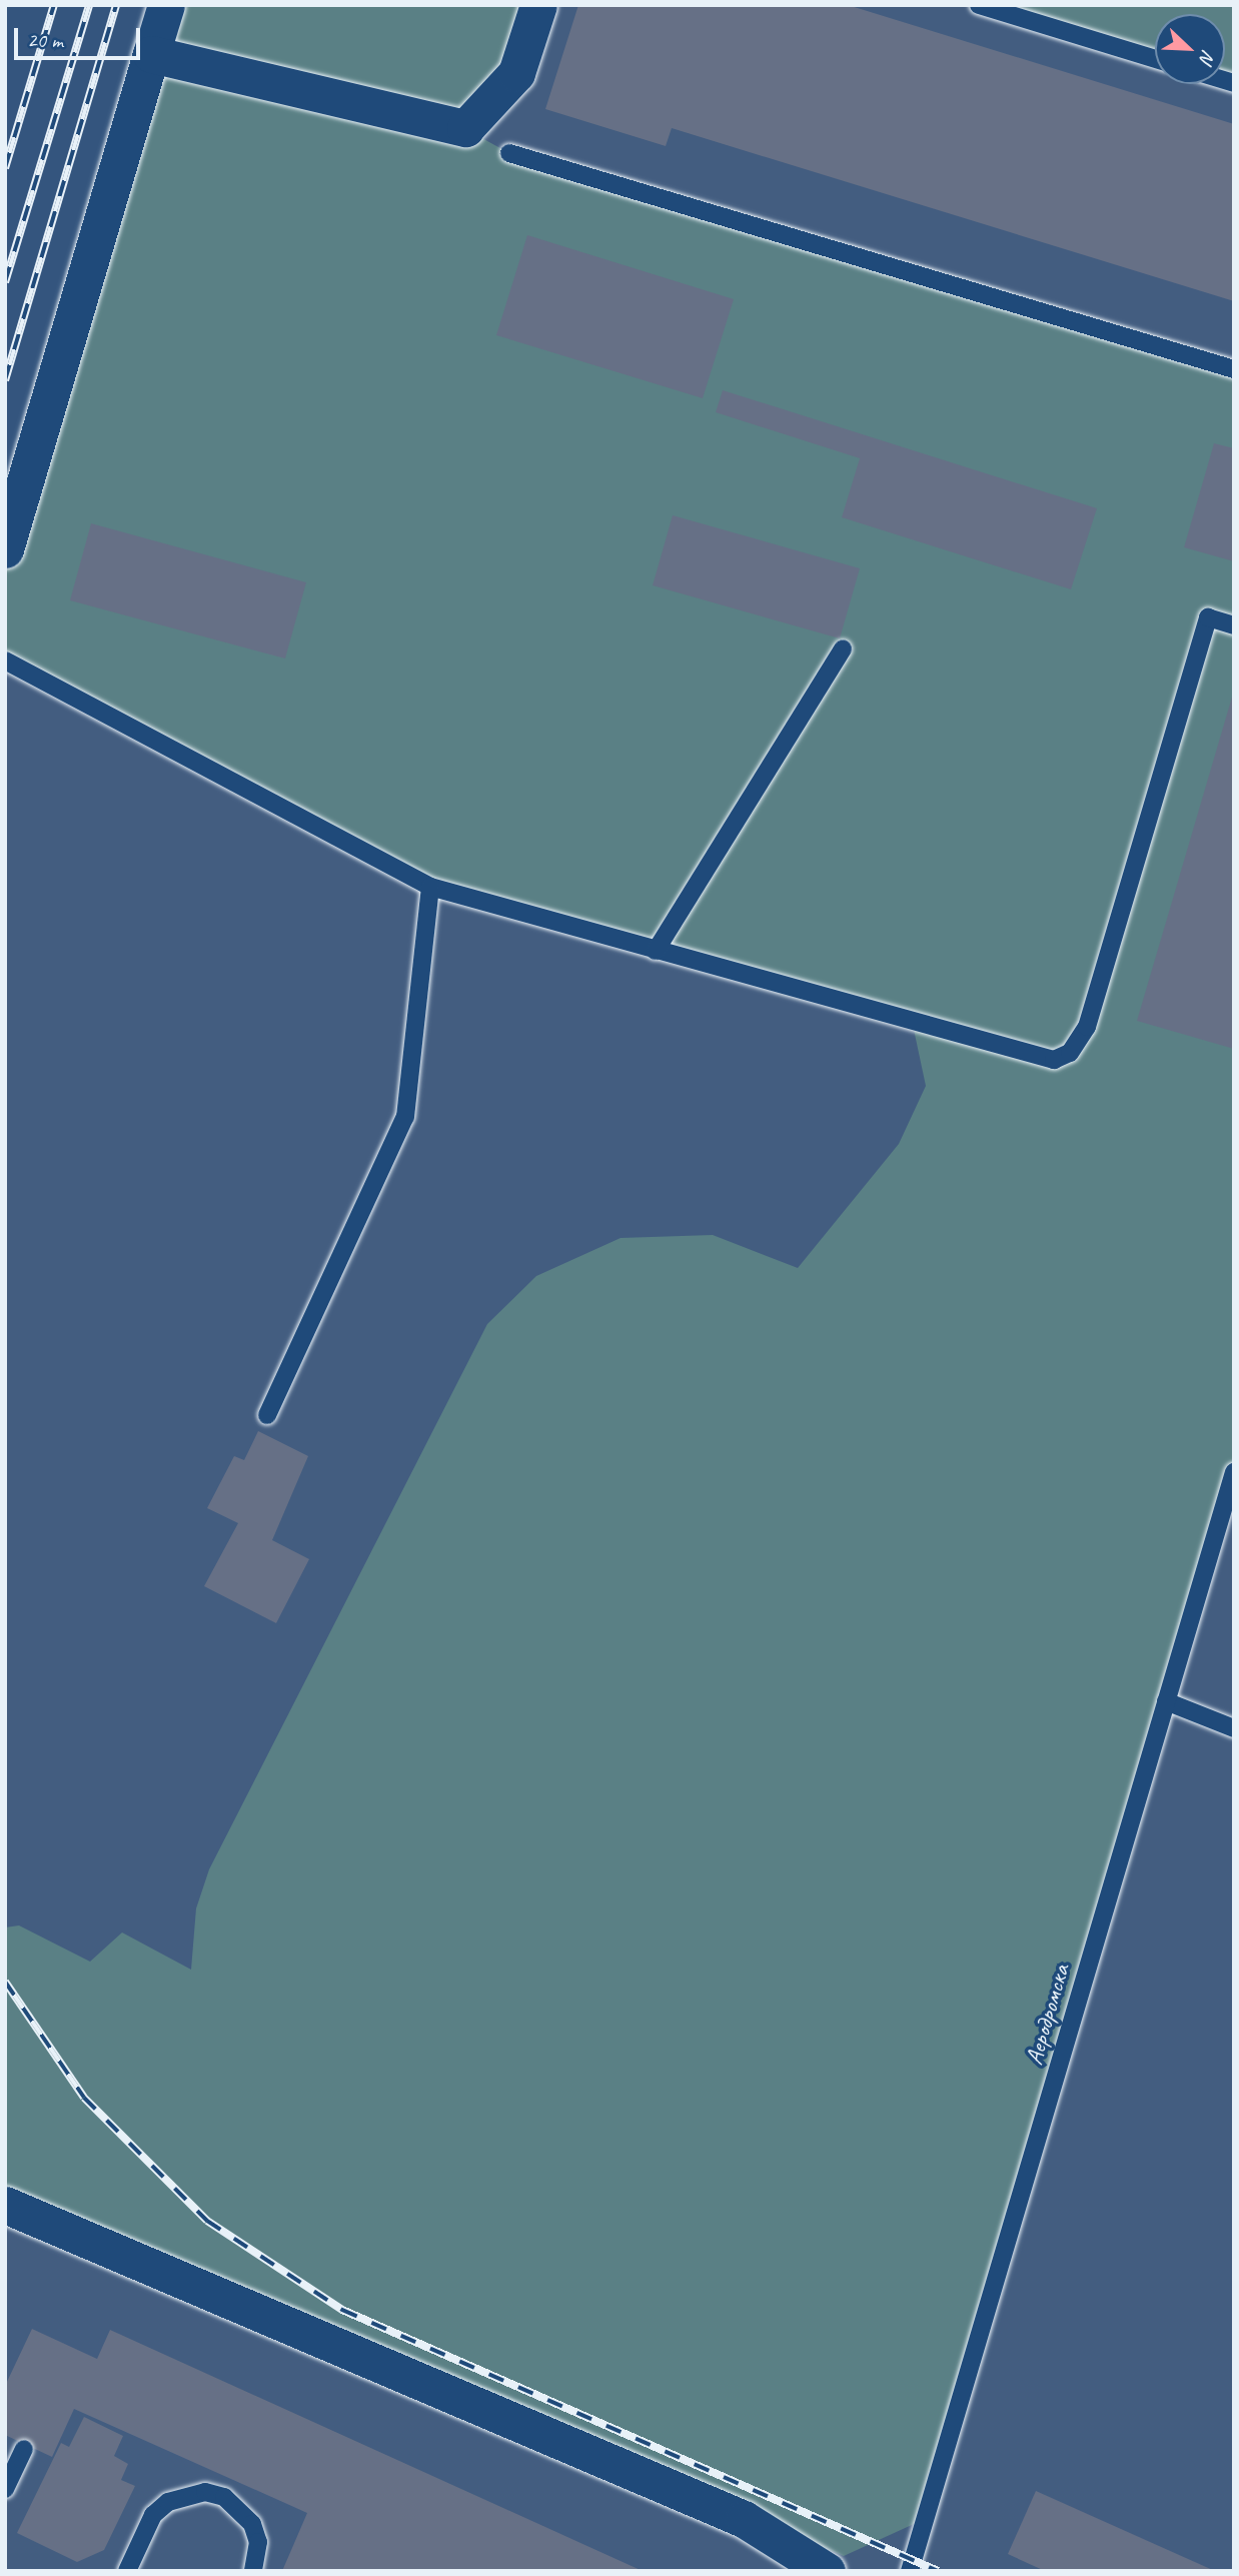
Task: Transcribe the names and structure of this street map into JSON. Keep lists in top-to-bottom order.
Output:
{
  "streets": {
    "lane": ["Аеродромска"]
  },
  "scale_bar": "20 m",
  "north": "bottom right"
}
